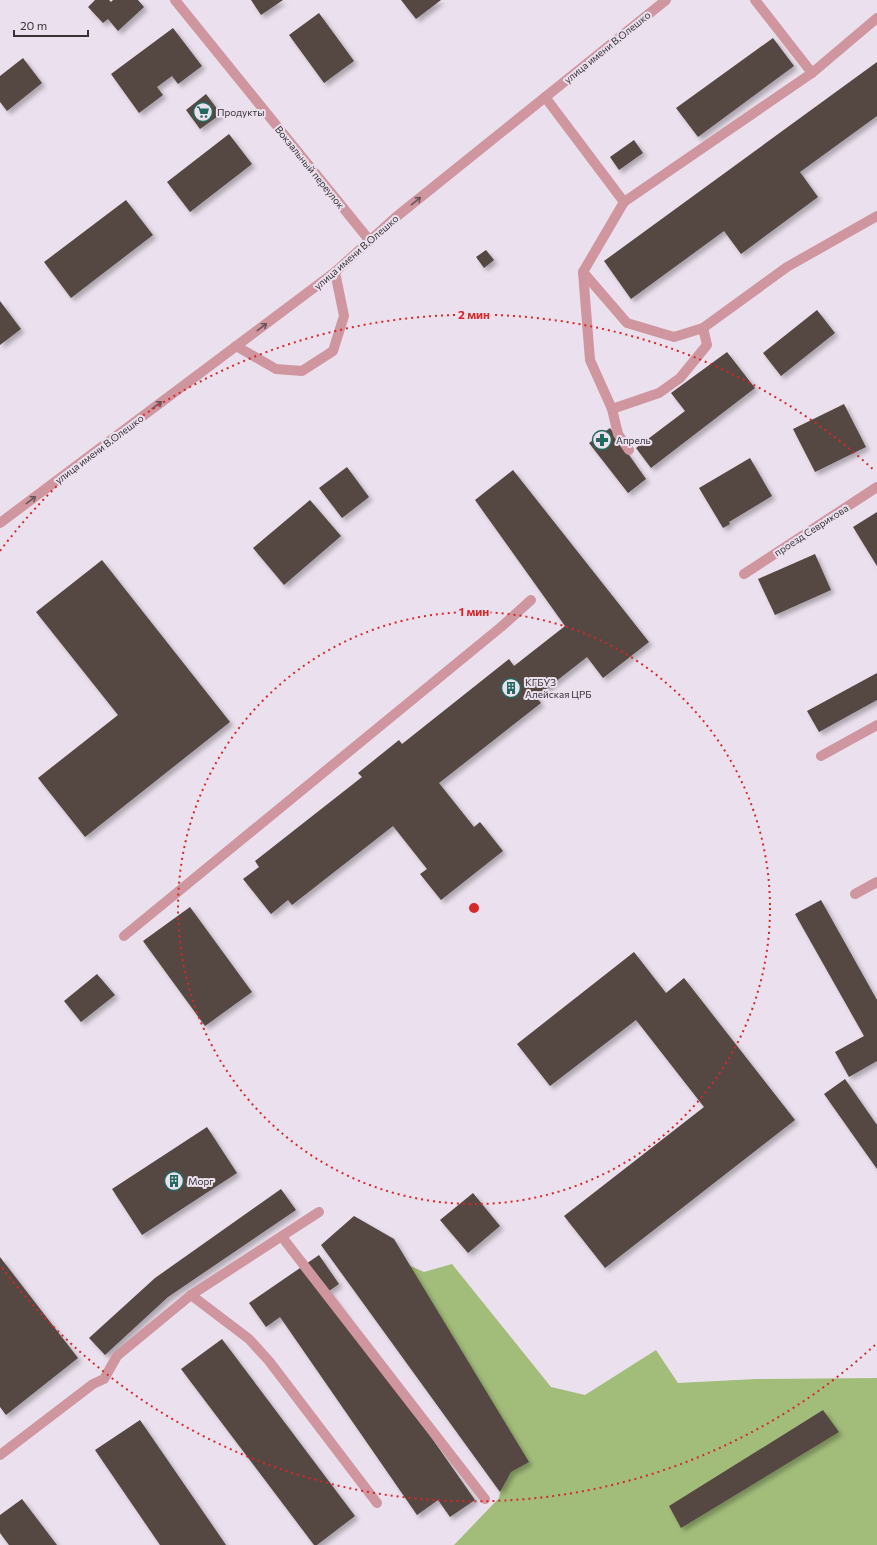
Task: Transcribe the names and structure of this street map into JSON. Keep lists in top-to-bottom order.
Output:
{
  "streets": {
    "street": ["улица имени В.Олешко", "Вокзальный переулок", "проезд Севрикова"]
  },
  "crossings": [
    ["улица имени В.Олешко", "Вокзальный переулок"]
  ],
  "one_way": ["улица имени В.Олешко"],
  "places": {
    "supermarket": ["Продукты"],
    "pharmacy": ["Апрель"],
    "building": ["КГБУЗ Алейская ЦРБ", "Морг"]
  },
  "scale_bar": "20 m",
  "rings": ["2 мин", "1 мин"]
}
